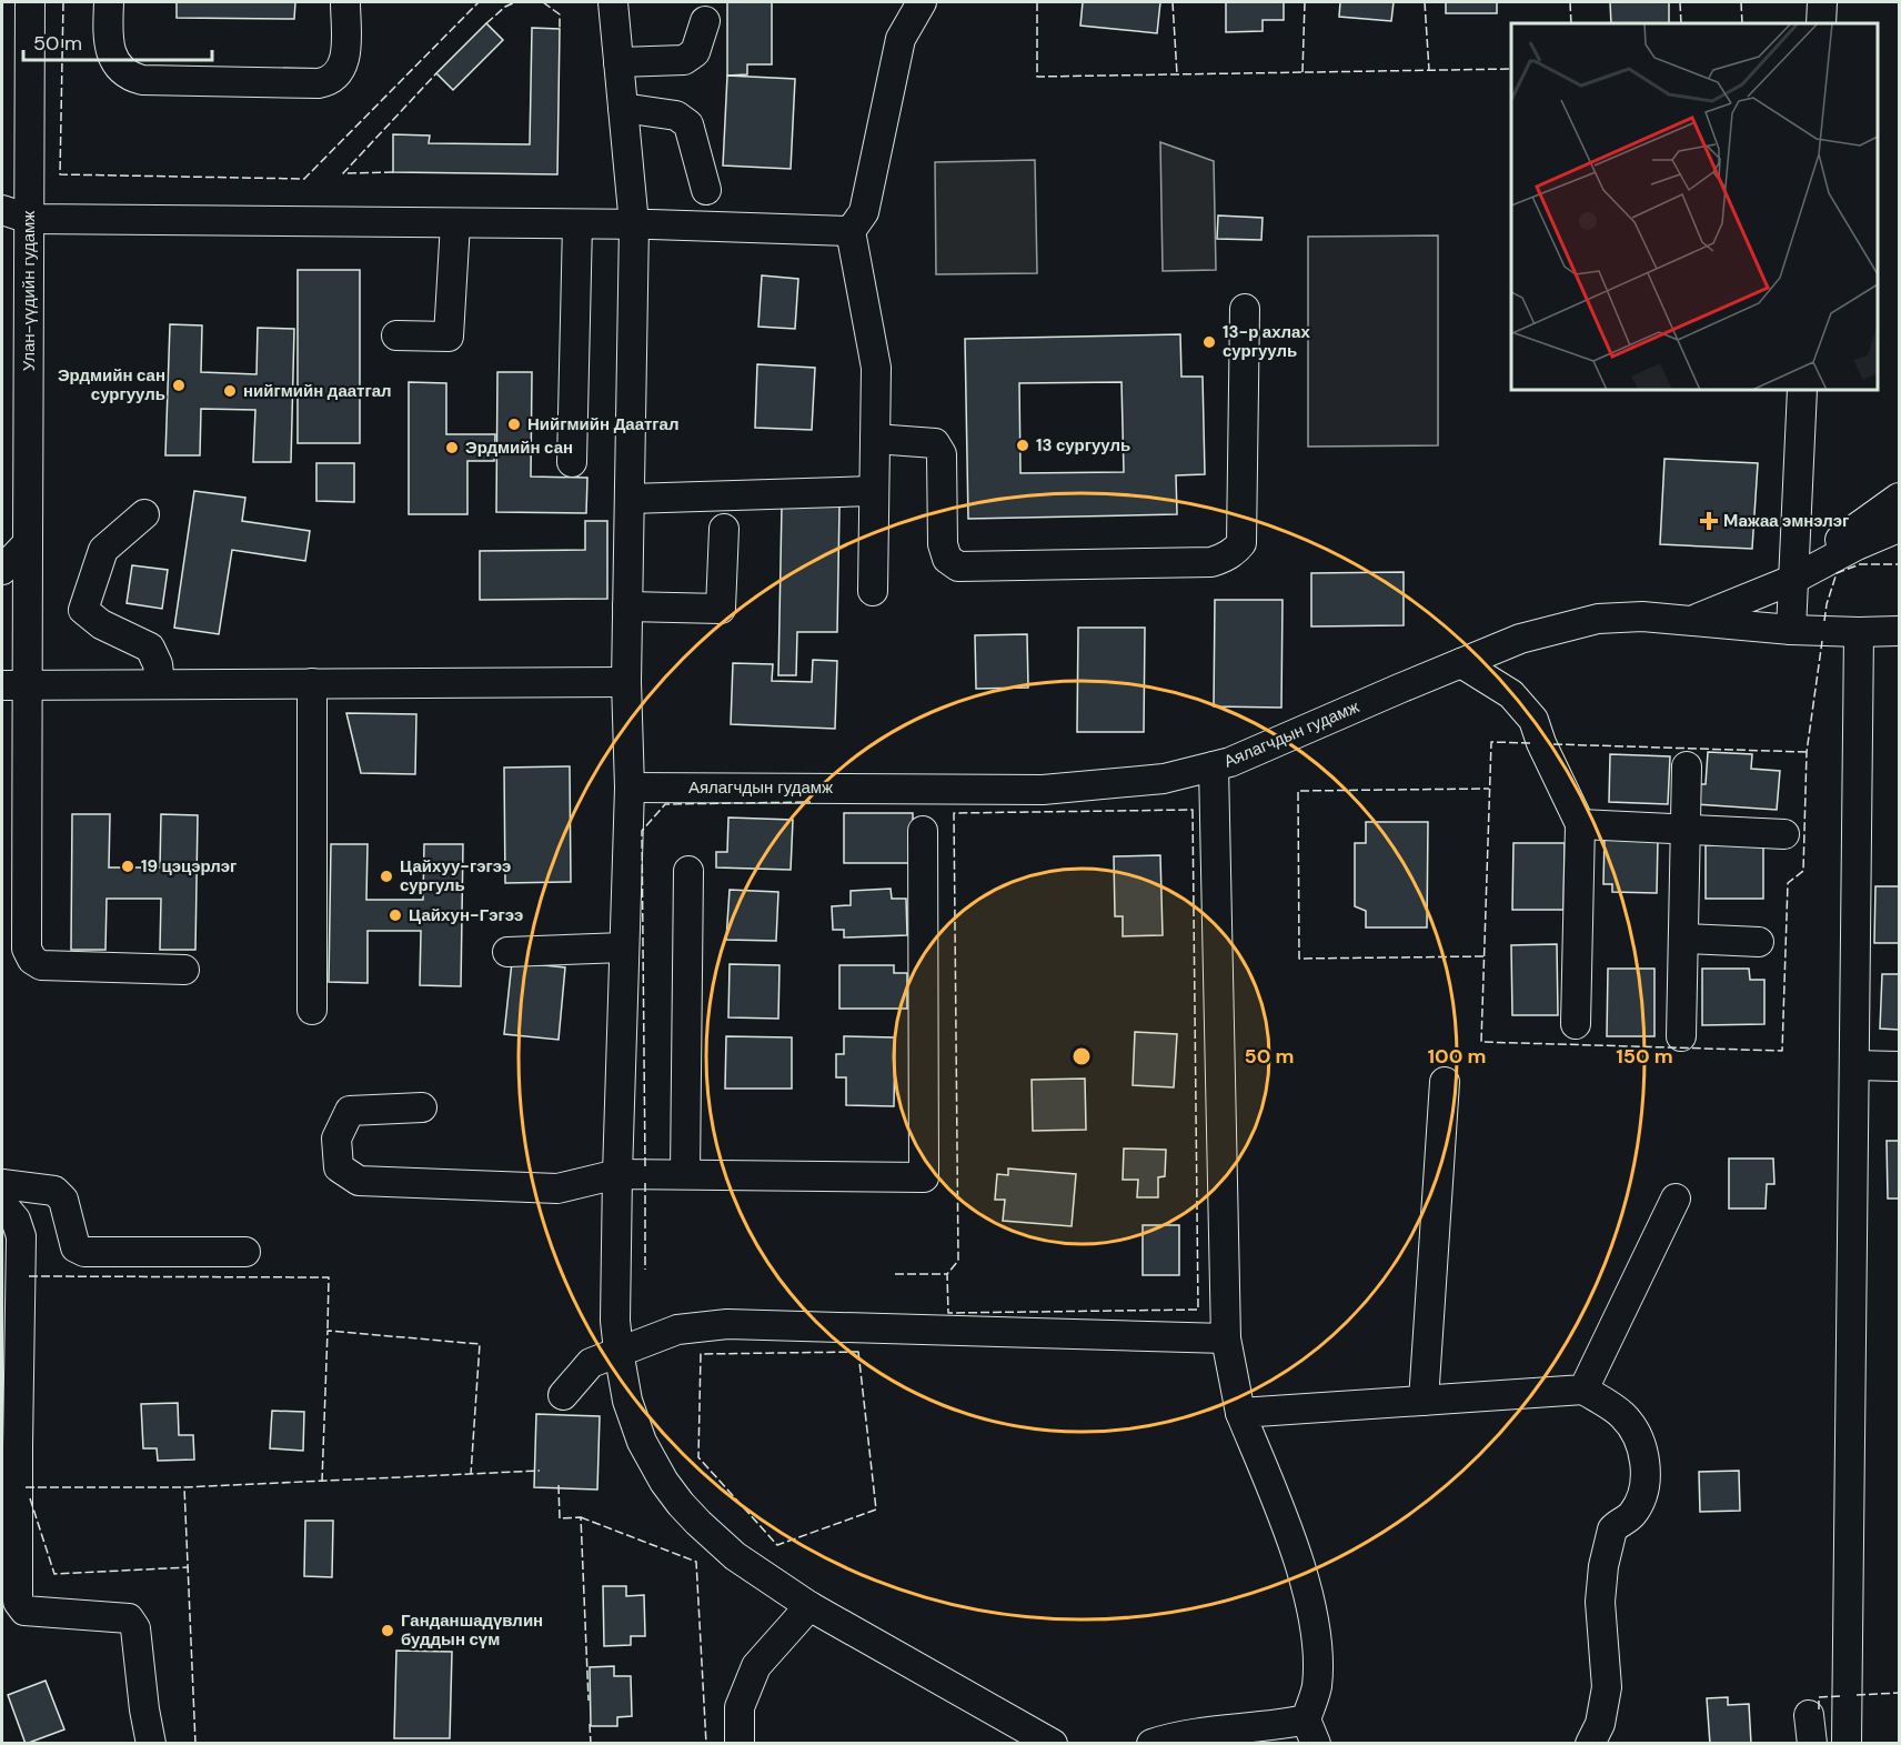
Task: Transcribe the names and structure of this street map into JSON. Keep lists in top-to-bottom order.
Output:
{
  "streets": {
    "street": ["Улан-үүдийн гудамж", "Аялагчдын гудамж"]
  },
  "places": {
    "other": [
      "13-р ахлах сургууль",
      "Эрдмийн сан сургууль",
      "нийгмийн даатгал",
      "Нийгмийн Даатгал",
      "13 сургууль",
      "Эрдмийн сан",
      "19 цэцэрлэг",
      "Цайхуу-гэгээ сургуль",
      "Цайхун-Гэгээ",
      "Ганданшадүвлин буддын сүм"
    ],
    "health": ["Maжаа эмнэлэг"]
  },
  "scale_bar": "50 m",
  "rings": ["50 m", "100 m", "150 m"]
}
